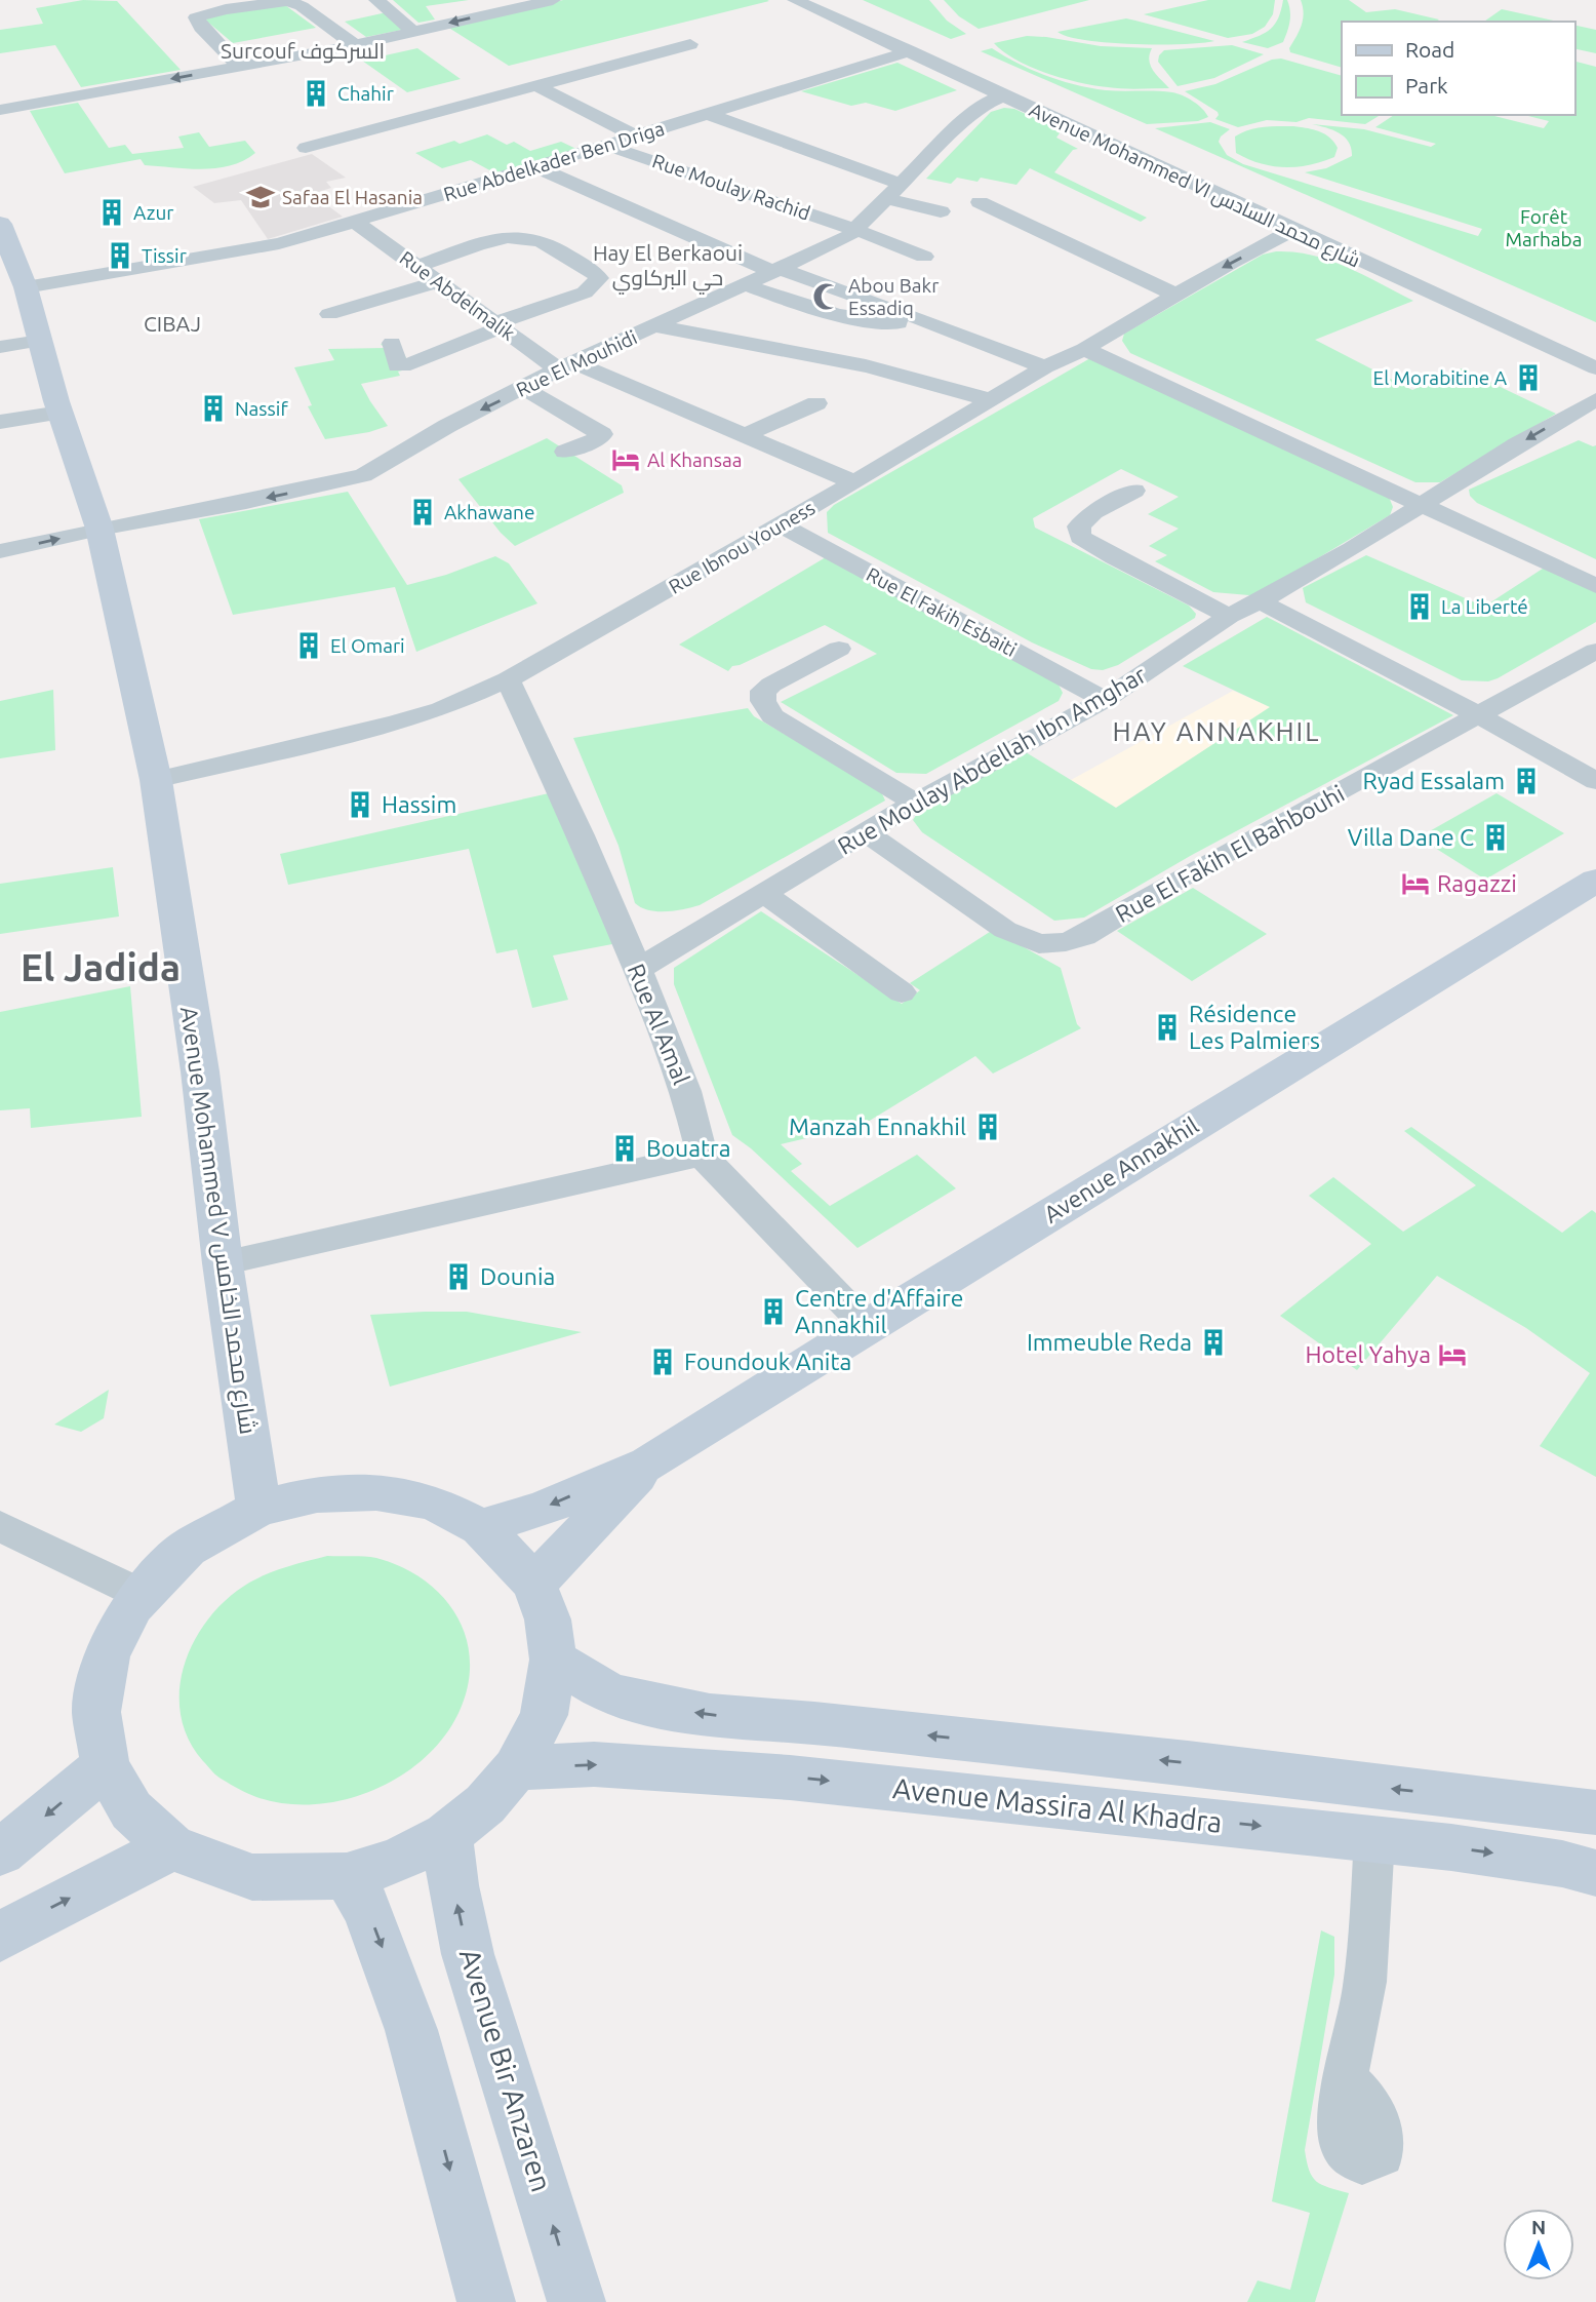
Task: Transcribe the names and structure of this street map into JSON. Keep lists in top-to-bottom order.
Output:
{
  "streets": {
    "street": [
      "Rue Abdelkader Ben Driga",
      "Avenue Mohammed VI شارع محمد السادس",
      "Rue Moulay Rachid",
      "Rue Abdelmalik",
      "Rue El Mouhidi",
      "Rue Ibnou Youness",
      "Rue El Fakih Esbaiti",
      "Rue Moulay Abdellah Ibn Amghar",
      "Rue El Fakih El Bahbouhi",
      "Rue Al Amal",
      "Avenue Annakhil",
      "Avenue Mohammed V شارع محمد الخامس",
      "Avenue Massira Al Khadra",
      "Avenue Bir Anzaren"
    ]
  },
  "crossings": [
    ["Rue Abdelkader Ben Driga", "Avenue Mohammed VI شارع محمد السادس"],
    ["Rue Abdelkader Ben Driga", "Rue Moulay Rachid"],
    ["Rue Abdelkader Ben Driga", "Rue Abdelmalik"],
    ["Rue Abdelkader Ben Driga", "Avenue Mohammed V شارع محمد الخامس"],
    ["Avenue Mohammed VI شارع محمد السادس", "Rue El Mouhidi"],
    ["Avenue Mohammed VI شارع محمد السادس", "Rue Ibnou Youness"],
    ["Rue Moulay Rachid", "Rue El Mouhidi"],
    ["Rue Abdelmalik", "Rue El Mouhidi"],
    ["Rue Abdelmalik", "Rue Ibnou Youness"],
    ["Rue El Mouhidi", "Avenue Mohammed V شارع محمد الخامس"],
    ["Rue Ibnou Youness", "Rue El Fakih Esbaiti"],
    ["Rue Ibnou Youness", "Rue Al Amal"],
    ["Rue Ibnou Youness", "Avenue Mohammed V شارع محمد الخامس"],
    ["Rue El Fakih Esbaiti", "Rue Moulay Abdellah Ibn Amghar"],
    ["Rue Moulay Abdellah Ibn Amghar", "Rue El Fakih El Bahbouhi"],
    ["Rue Moulay Abdellah Ibn Amghar", "Rue Al Amal"]
  ],
  "districts": [
    "Surcouf السركوف",
    "Hay El Berkaoui حي البركاوي",
    "CIBAJ",
    "HAY ANNAKHIL",
    "El Jadida"
  ],
  "parks": ["Forêt Marhaba"],
  "places": {
    "building": [
      "Chahir",
      "Azur",
      "Tissir",
      "El Morabitine A",
      "Nassif",
      "Akhawane",
      "La Liberté",
      "El Omari",
      "Ryad Essalam",
      "Hassim",
      "Villa Dane C",
      "Résidence Les Palmiers",
      "Manzah Ennakhil",
      "Bouatra",
      "Dounia",
      "Centre d'Affaire Annakhil",
      "Immeuble Reda",
      "Foundouk Anita"
    ],
    "school or university": ["Safaa El Hasania"],
    "mosque": ["Abou Bakr Essadiq"],
    "hotel": ["Al Khansaa", "Ragazzi", "Hotel Yahya"]
  },
  "legend": ["Road", "Park"],
  "north": "top"
}
